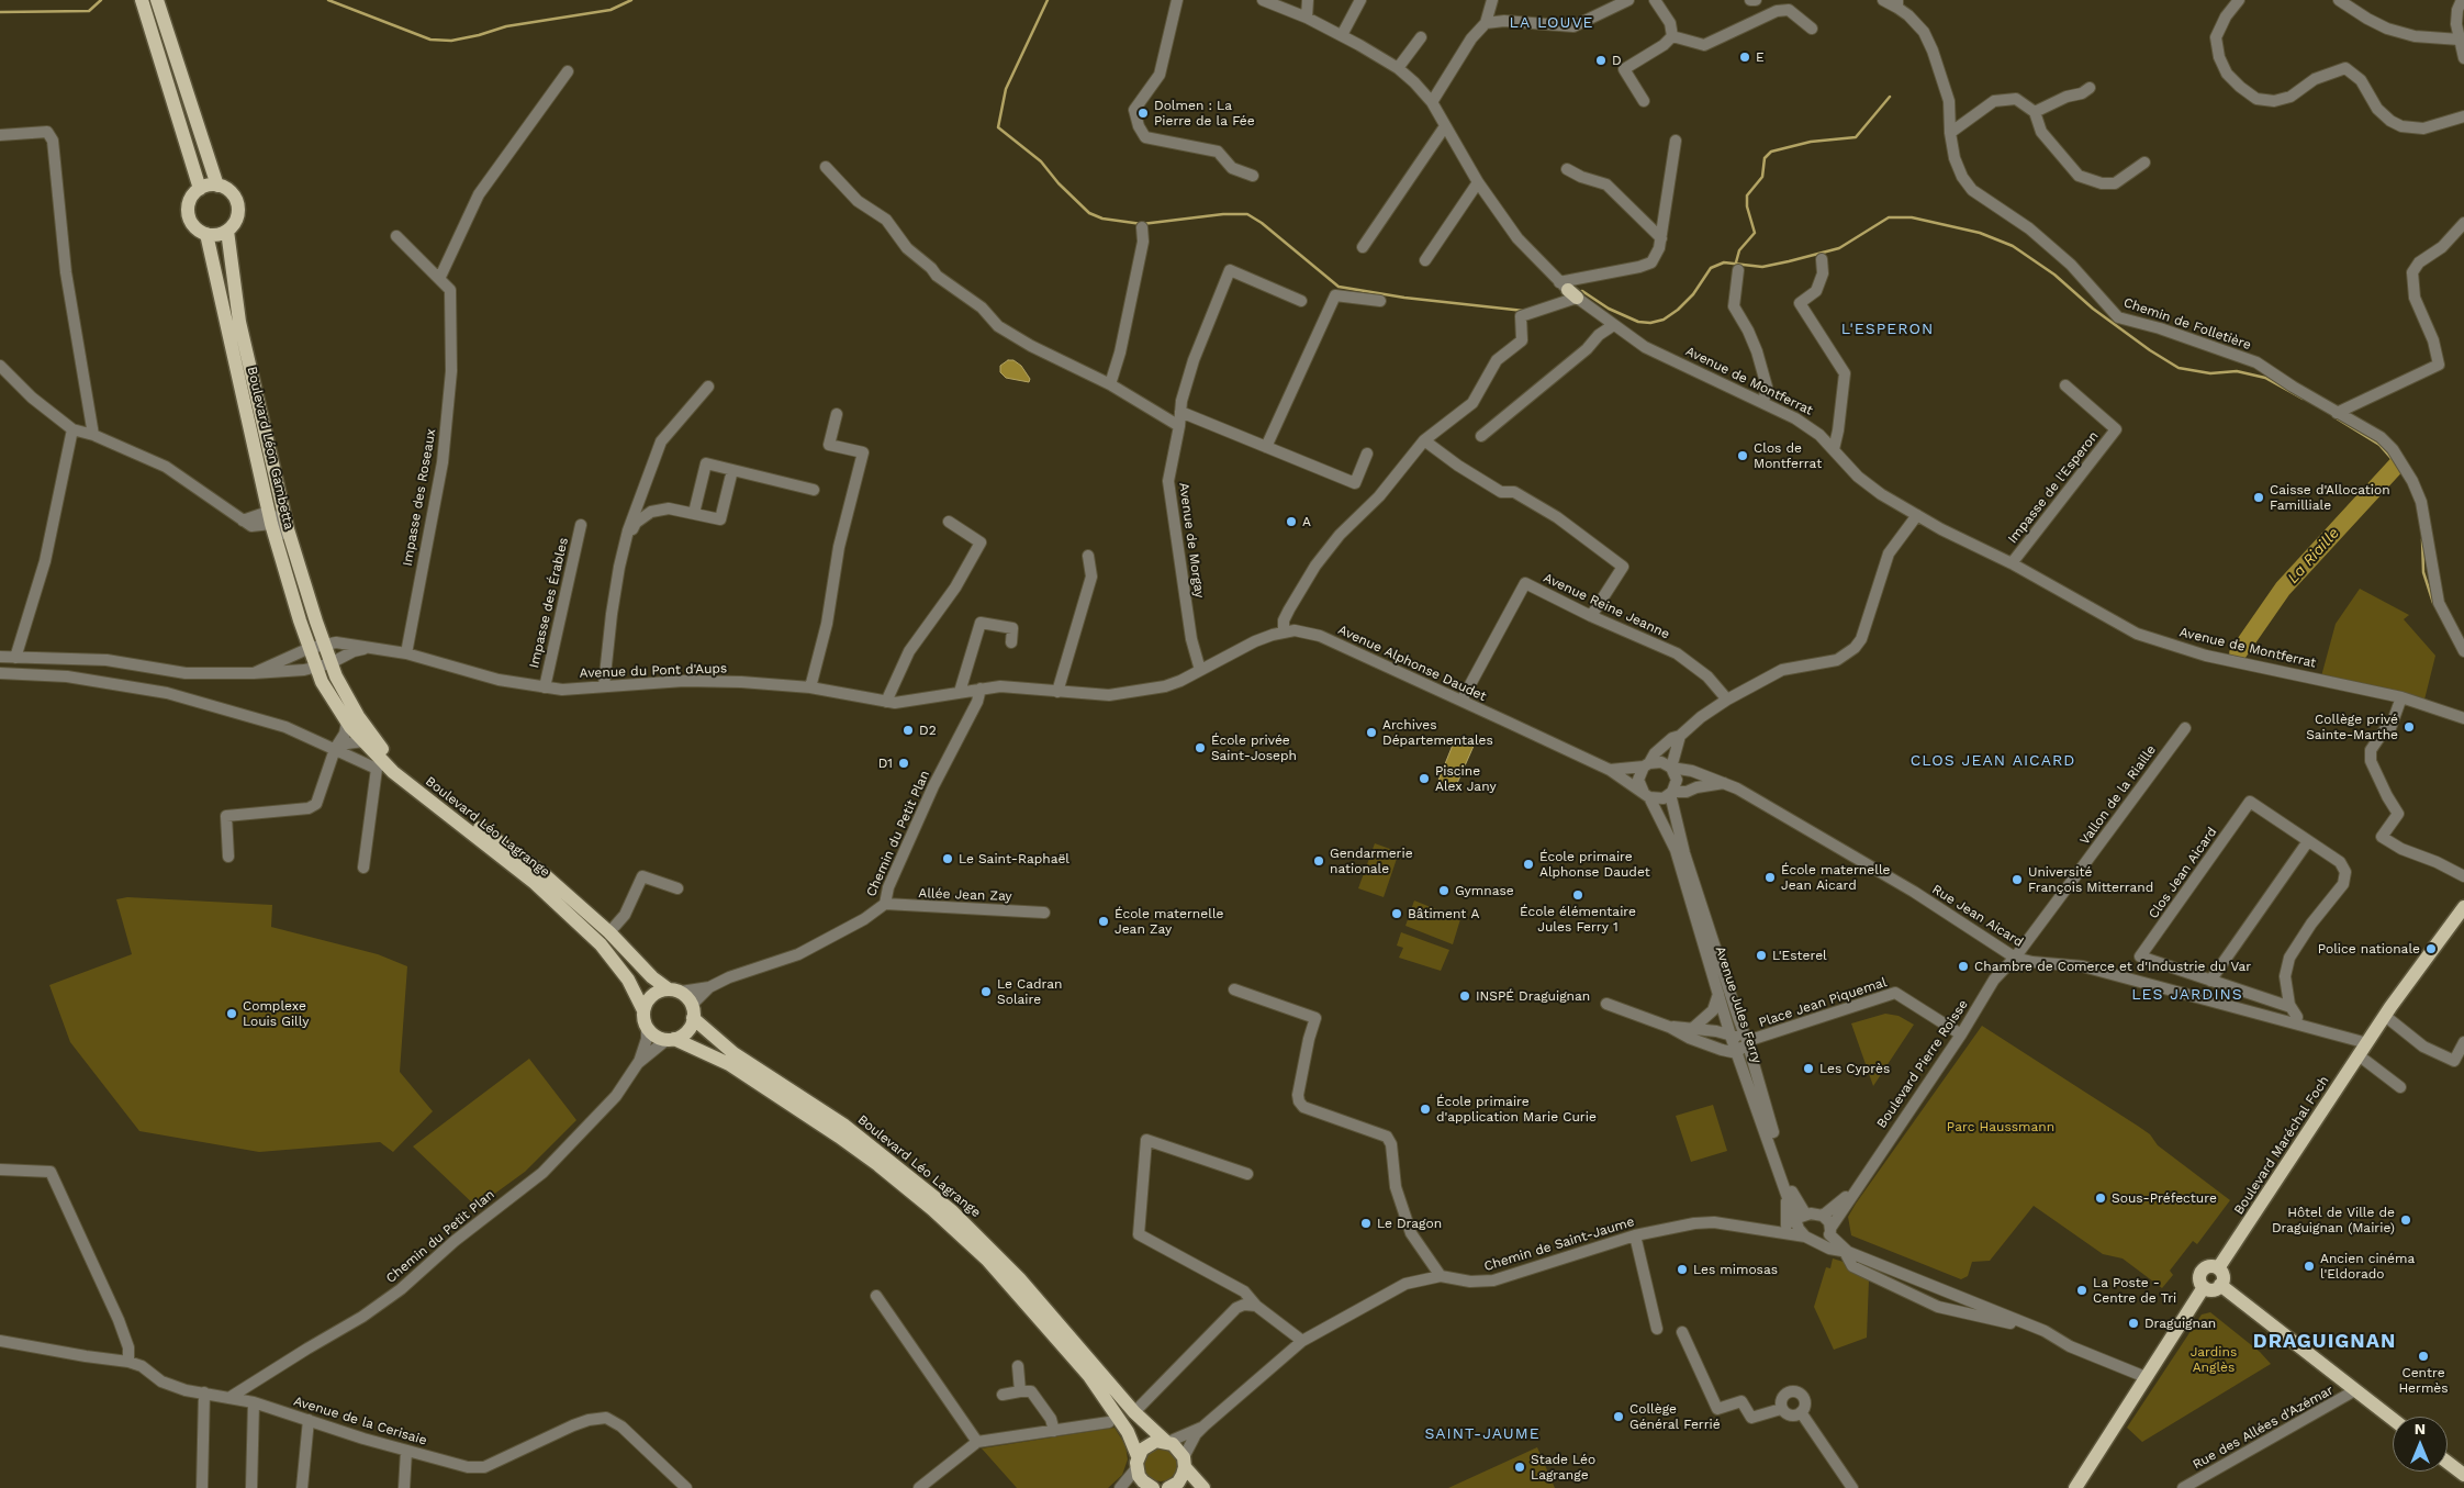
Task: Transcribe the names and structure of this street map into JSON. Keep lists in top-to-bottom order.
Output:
{
  "streets": {
    "main road": ["Boulevard Léon Gambetta", "Boulevard Léo Lagrange", "Boulevard Maréchal Foch"],
    "street": [
      "Chemin de Folletière",
      "Avenue de Montferrat",
      "Impasse de l'Esperon",
      "Impasse des Roseaux",
      "Avenue de Morgay",
      "Impasse des Érables",
      "Avenue Reine Jeanne",
      "Avenue Alphonse Daudet",
      "Avenue du Pont d'Aups",
      "Vallon de la Riaille",
      "Chemin du Petit Plan",
      "Clos Jean Aicard",
      "Allée Jean Zay",
      "Rue Jean Aicard",
      "Place Jean Piquemal",
      "Avenue Jules Ferry",
      "Boulevard Pierre Roisse",
      "Chemin de Saint-Jaume",
      "Avenue de la Cerisaie",
      "Rue des Allées d'Azémar"
    ]
  },
  "crossings": [
    ["Avenue de Montferrat", "Impasse de l'Esperon"],
    ["Boulevard Léon Gambetta", "Avenue du Pont d'Aups"],
    ["Boulevard Léon Gambetta", "Boulevard Léo Lagrange"],
    ["Impasse des Roseaux", "Avenue du Pont d'Aups"],
    ["Avenue de Morgay", "Avenue Alphonse Daudet"],
    ["Avenue de Morgay", "Avenue du Pont d'Aups"],
    ["Impasse des Érables", "Avenue du Pont d'Aups"],
    ["Avenue Reine Jeanne", "Avenue Alphonse Daudet"],
    ["Avenue Alphonse Daudet", "Avenue du Pont d'Aups"],
    ["Avenue Alphonse Daudet", "Rue Jean Aicard"],
    ["Avenue Alphonse Daudet", "Avenue Jules Ferry"],
    ["Avenue du Pont d'Aups", "Boulevard Léo Lagrange"],
    ["Avenue du Pont d'Aups", "Chemin du Petit Plan"],
    ["Vallon de la Riaille", "Rue Jean Aicard"],
    ["Vallon de la Riaille", "Boulevard Pierre Roisse"],
    ["Boulevard Léo Lagrange", "Chemin du Petit Plan"],
    ["Chemin du Petit Plan", "Allée Jean Zay"],
    ["Chemin du Petit Plan", "Avenue de la Cerisaie"],
    ["Clos Jean Aicard", "Rue Jean Aicard"],
    ["Rue Jean Aicard", "Avenue Jules Ferry"],
    ["Rue Jean Aicard", "Boulevard Pierre Roisse"],
    ["Rue Jean Aicard", "Boulevard Maréchal Foch"],
    ["Place Jean Piquemal", "Avenue Jules Ferry"],
    ["Place Jean Piquemal", "Boulevard Pierre Roisse"],
    ["Avenue Jules Ferry", "Chemin de Saint-Jaume"],
    ["Boulevard Pierre Roisse", "Chemin de Saint-Jaume"]
  ],
  "districts": [
    "LA LOUVE",
    "L'ESPERON",
    "CLOS JEAN AICARD",
    "LES JARDINS",
    "DRAGUIGNAN",
    "SAINT-JAUME"
  ],
  "water": ["La Riaille"],
  "parks": ["Parc Haussmann", "Jardins Anglès"],
  "places": [
    "E",
    "D",
    "Dolmen : La Pierre de la Fée",
    "Clos de Montferrat",
    "Caisse d'Allocation Familliale",
    "A",
    "Collège privé Sainte-Marthe",
    "D2",
    "Archives Départementales",
    "École privée Saint-Joseph",
    "D1",
    "Piscine Alex Jany",
    "Le Saint-Raphaël",
    "Gendarmerie nationale",
    "École primaire Alphonse Daudet",
    "École maternelle Jean Aicard",
    "Université François Mitterrand",
    "Gymnase",
    "École élémentaire Jules Ferry 1",
    "Bâtiment A",
    "École maternelle Jean Zay",
    "Police nationale",
    "L'Esterel",
    "Chambre de Comerce et d'Industrie du Var",
    "Le Cadran Solaire",
    "INSPÉ Draguignan",
    "Complexe Louis Gilly",
    "Les Cyprès",
    "École primaire d'application Marie Curie",
    "Sous-Préfecture",
    "Hôtel de Ville de Draguignan (Mairie)",
    "Le Dragon",
    "Ancien cinéma l'Eldorado",
    "Les mimosas",
    "La Poste - Centre de Tri",
    "Draguignan",
    "Centre Hermès",
    "Collège Général Ferrié",
    "Stade Léo Lagrange"
  ],
  "north": "top"
}
